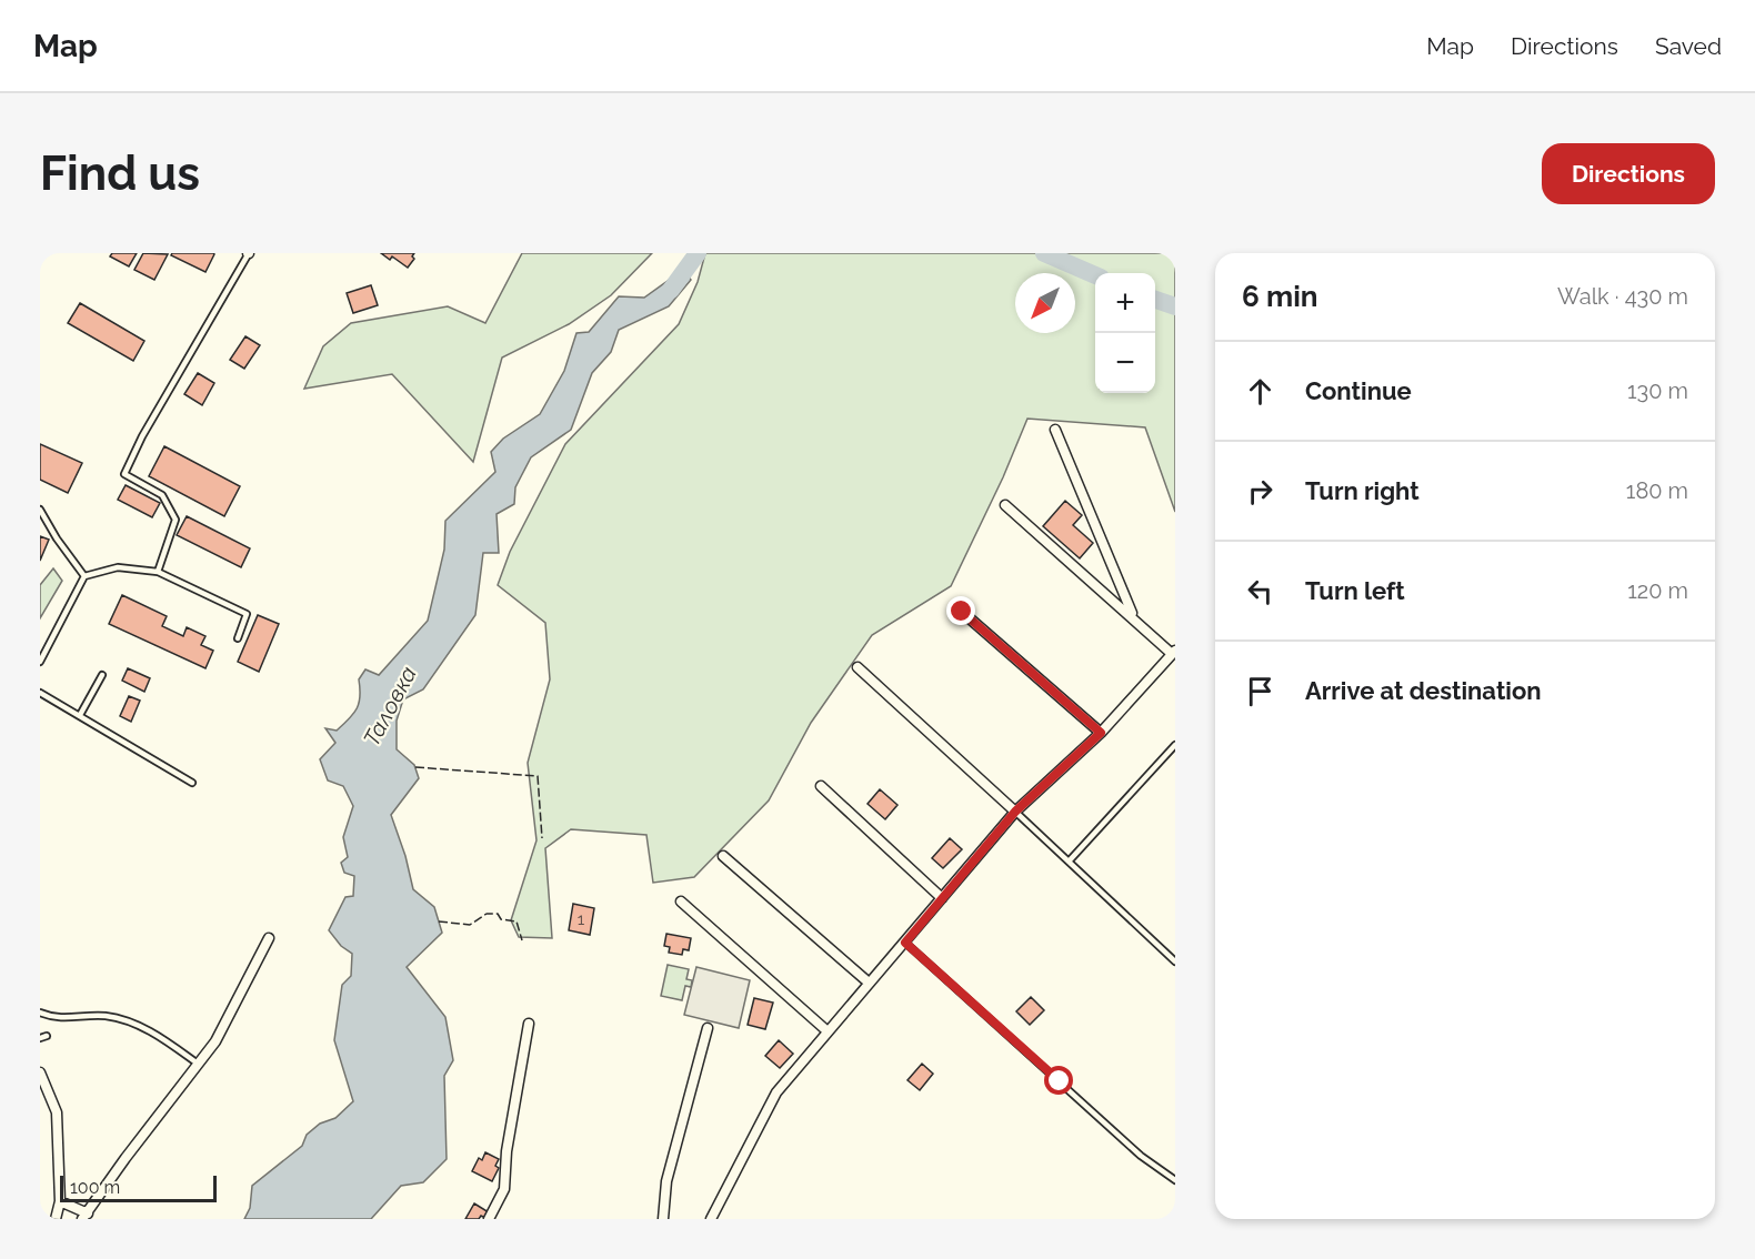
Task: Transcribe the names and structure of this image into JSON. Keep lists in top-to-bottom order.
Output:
{
  "water": ["Таловка"],
  "house_numbers": ["1"],
  "scale_bar": "100 m",
  "north": "bottom left",
  "page": {
    "header": "Map",
    "nav": ["Map", "Directions", "Saved"],
    "buttons": "Directions",
    "title": "Find us",
    "heading": ["6 min", "Walk · 430 m"],
    "map_buttons": ["+", "−"],
    "list": [
      ["Continue", "130 m"],
      ["Turn right", "180 m"],
      ["Turn left", "120 m"],
      "Arrive at destination"
    ],
    "scale": "100 m"
  }
}
